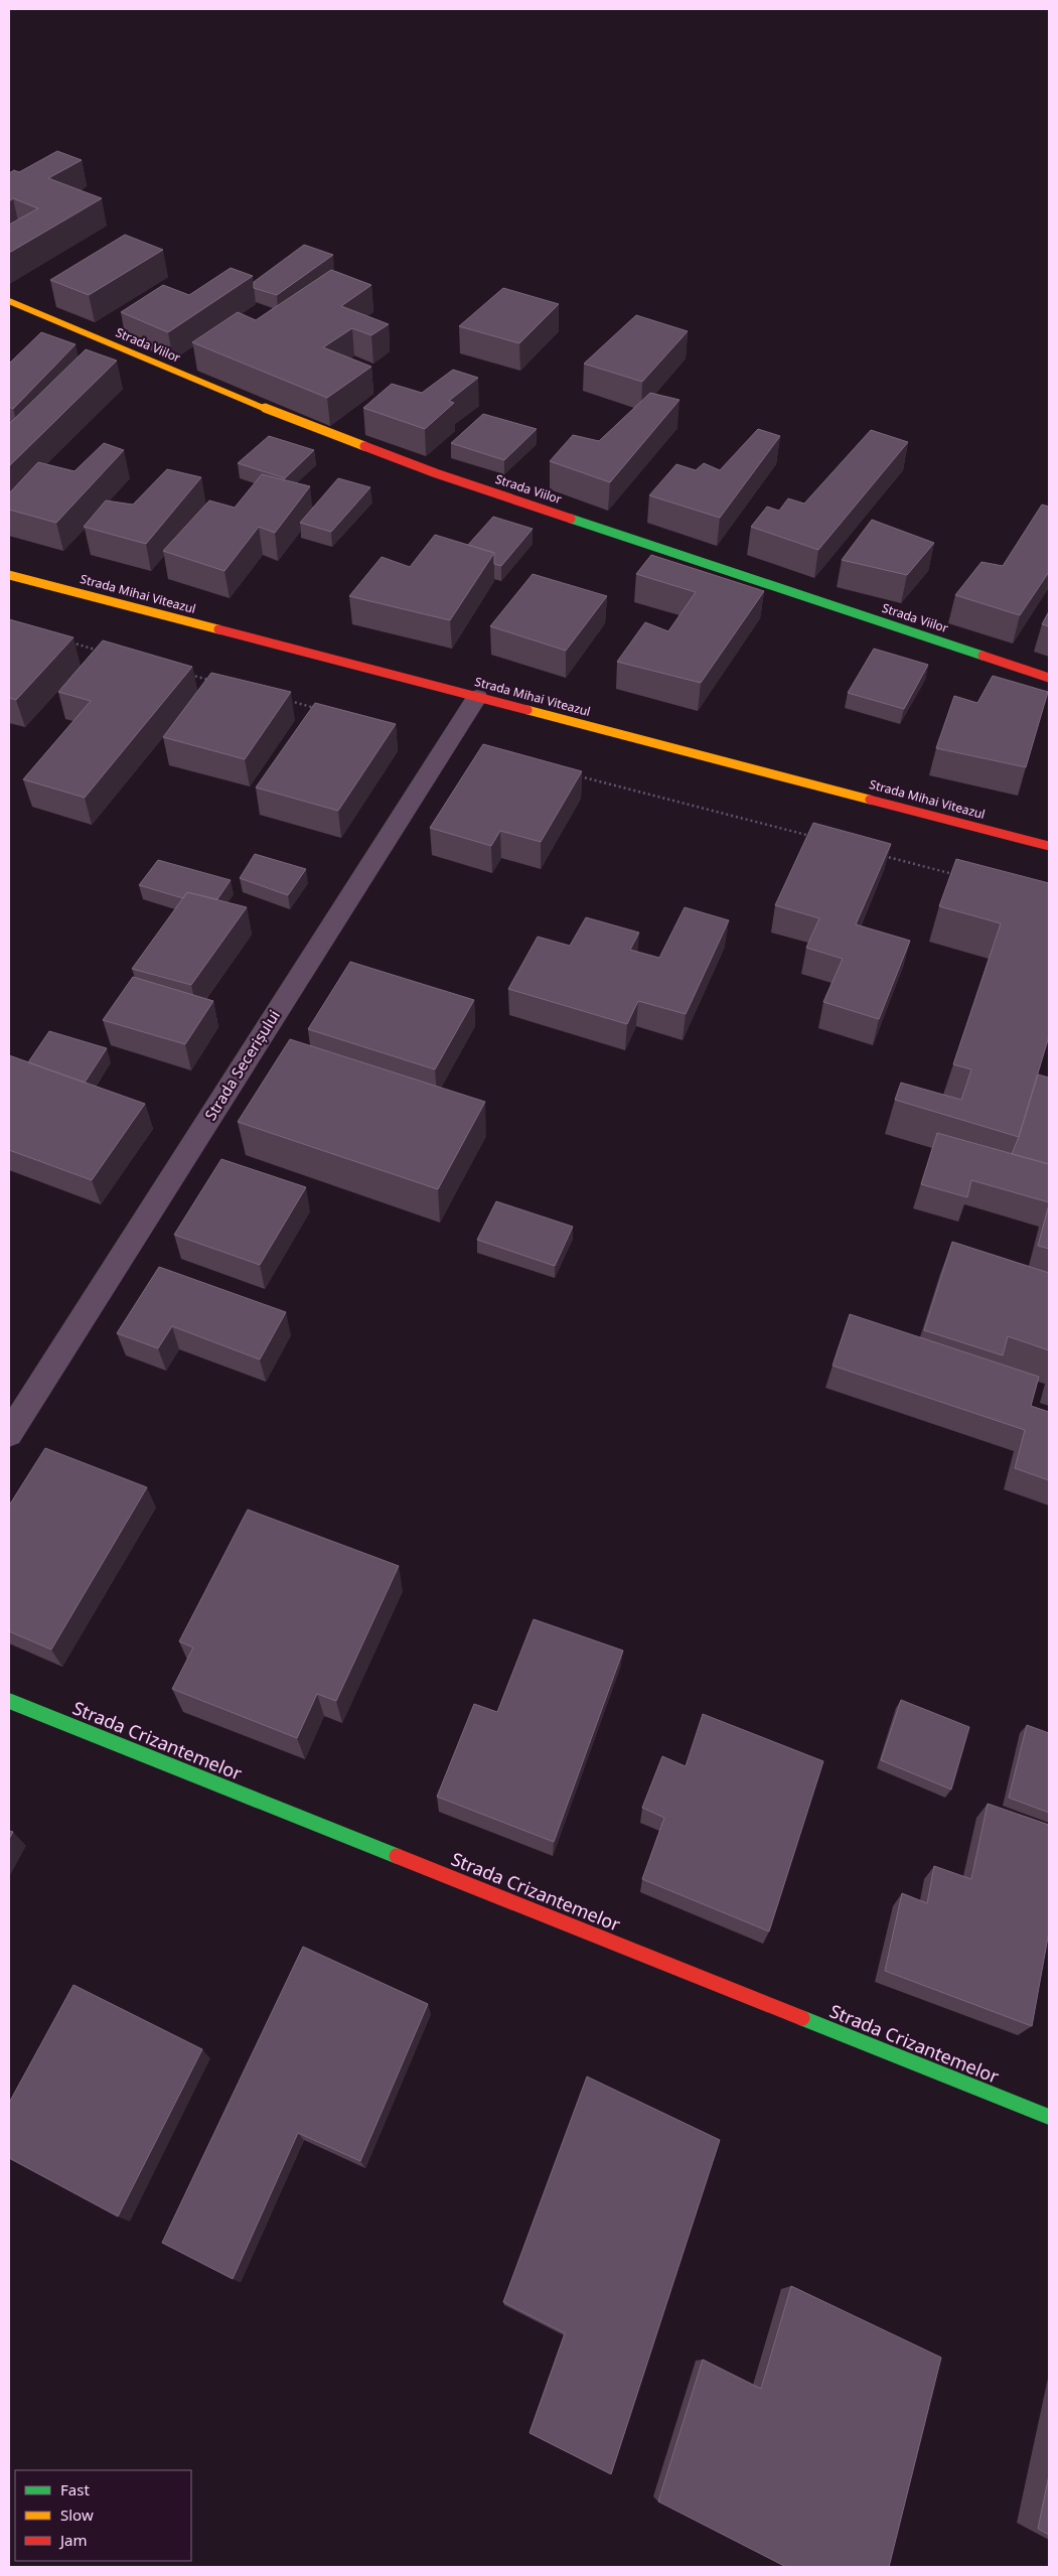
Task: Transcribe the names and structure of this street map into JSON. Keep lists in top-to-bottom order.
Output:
{
  "streets": {
    "main road": ["Strada Viilor", "Strada Mihai Viteazul", "Strada Crizantemelor"],
    "street": ["Strada Secerișului"]
  },
  "crossings": [
    ["Strada Mihai Viteazul", "Strada Secerișului"]
  ],
  "legend": ["Fast", "Slow", "Jam"]
}
